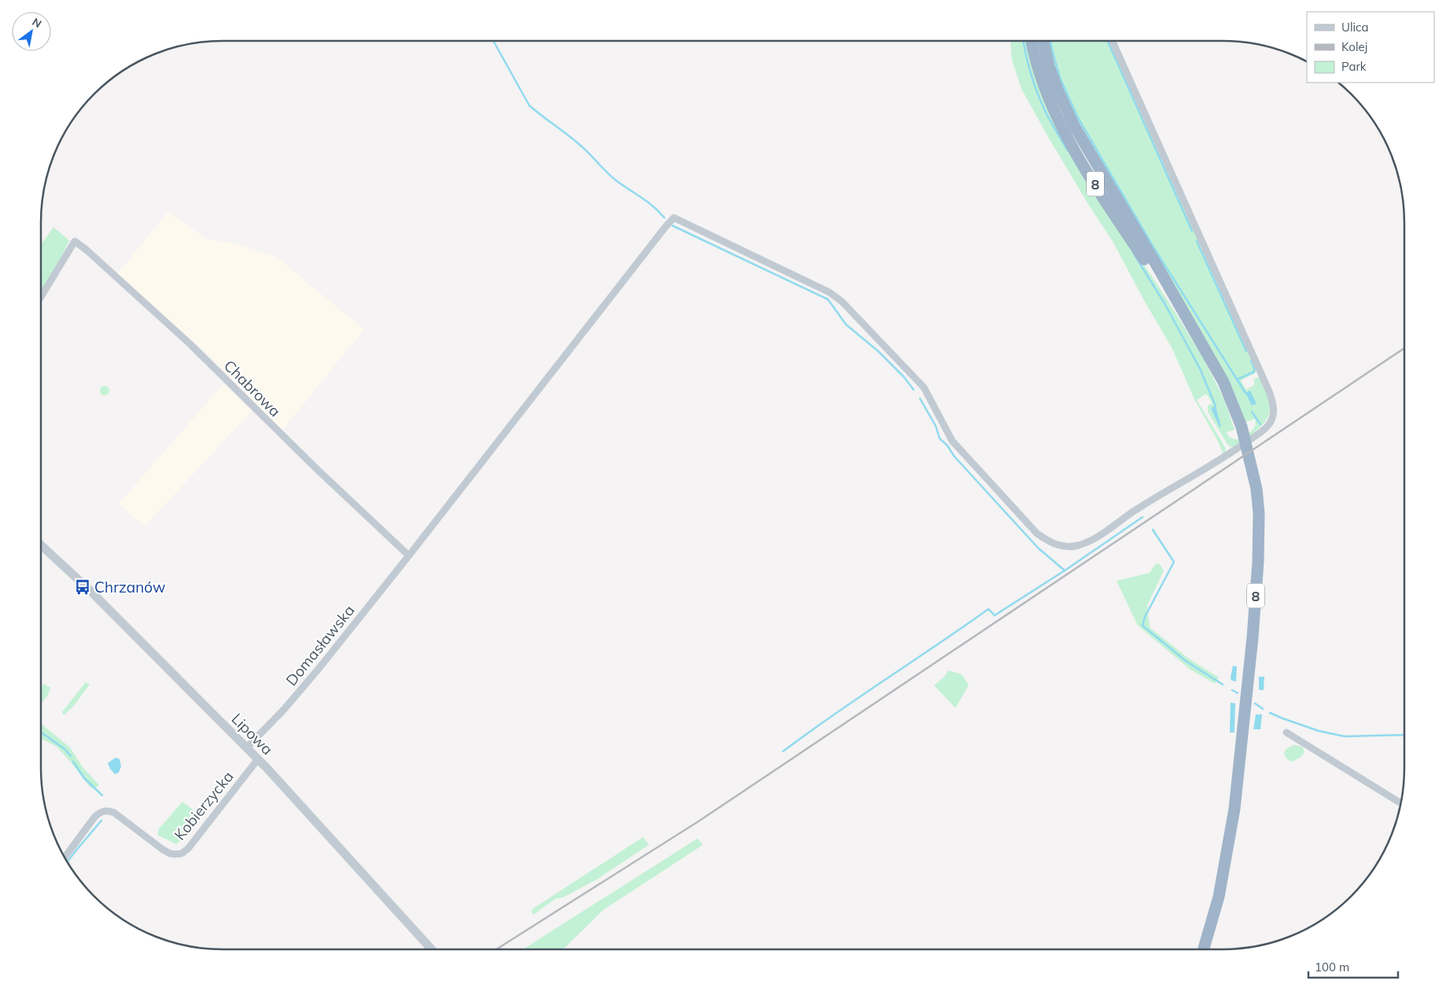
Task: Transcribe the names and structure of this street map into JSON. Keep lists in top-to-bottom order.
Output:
{
  "streets": {
    "highway": ["8"],
    "street": [
      "Chabrowa",
      "Domasławska",
      "Lipowa",
      "Kobierzycka"
    ]
  },
  "crossings": [
    ["Chabrowa", "Domasławska"],
    ["Domasławska", "Lipowa"],
    ["Lipowa", "Kobierzycka"]
  ],
  "places": {
    "bus stop": ["Chrzanów"]
  },
  "legend": ["Ulica", "Kolej", "Park"],
  "scale_bar": "100 m",
  "north": "top right"
}
